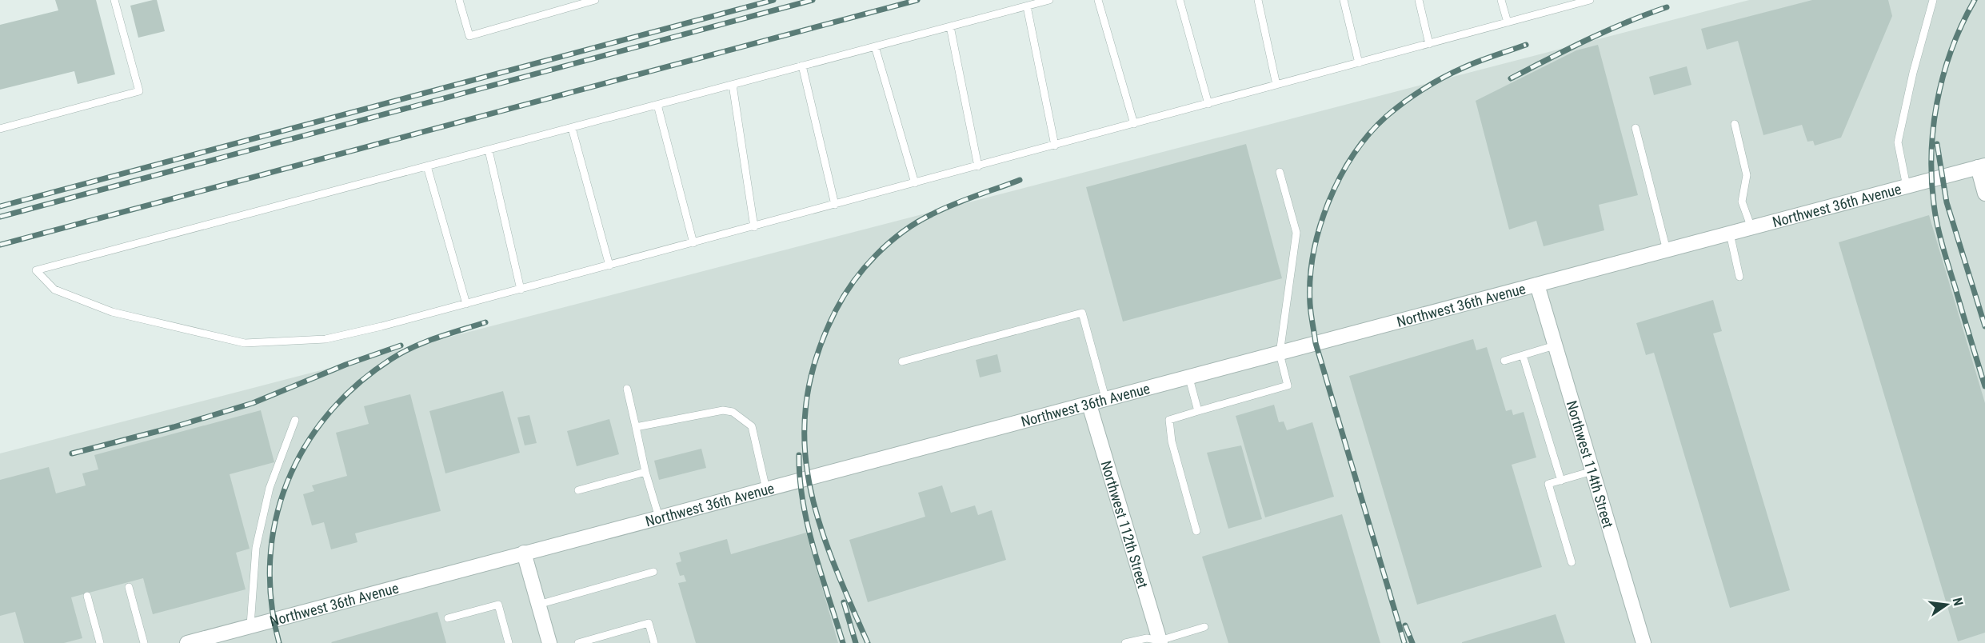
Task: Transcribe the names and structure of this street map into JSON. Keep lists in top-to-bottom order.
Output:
{
  "streets": {
    "street": ["Northwest 36th Avenue", "Northwest 114th Street", "Northwest 112th Street"]
  },
  "crossings": [
    ["Northwest 36th Avenue", "Northwest 114th Street"],
    ["Northwest 36th Avenue", "Northwest 112th Street"]
  ],
  "north": "right"
}
